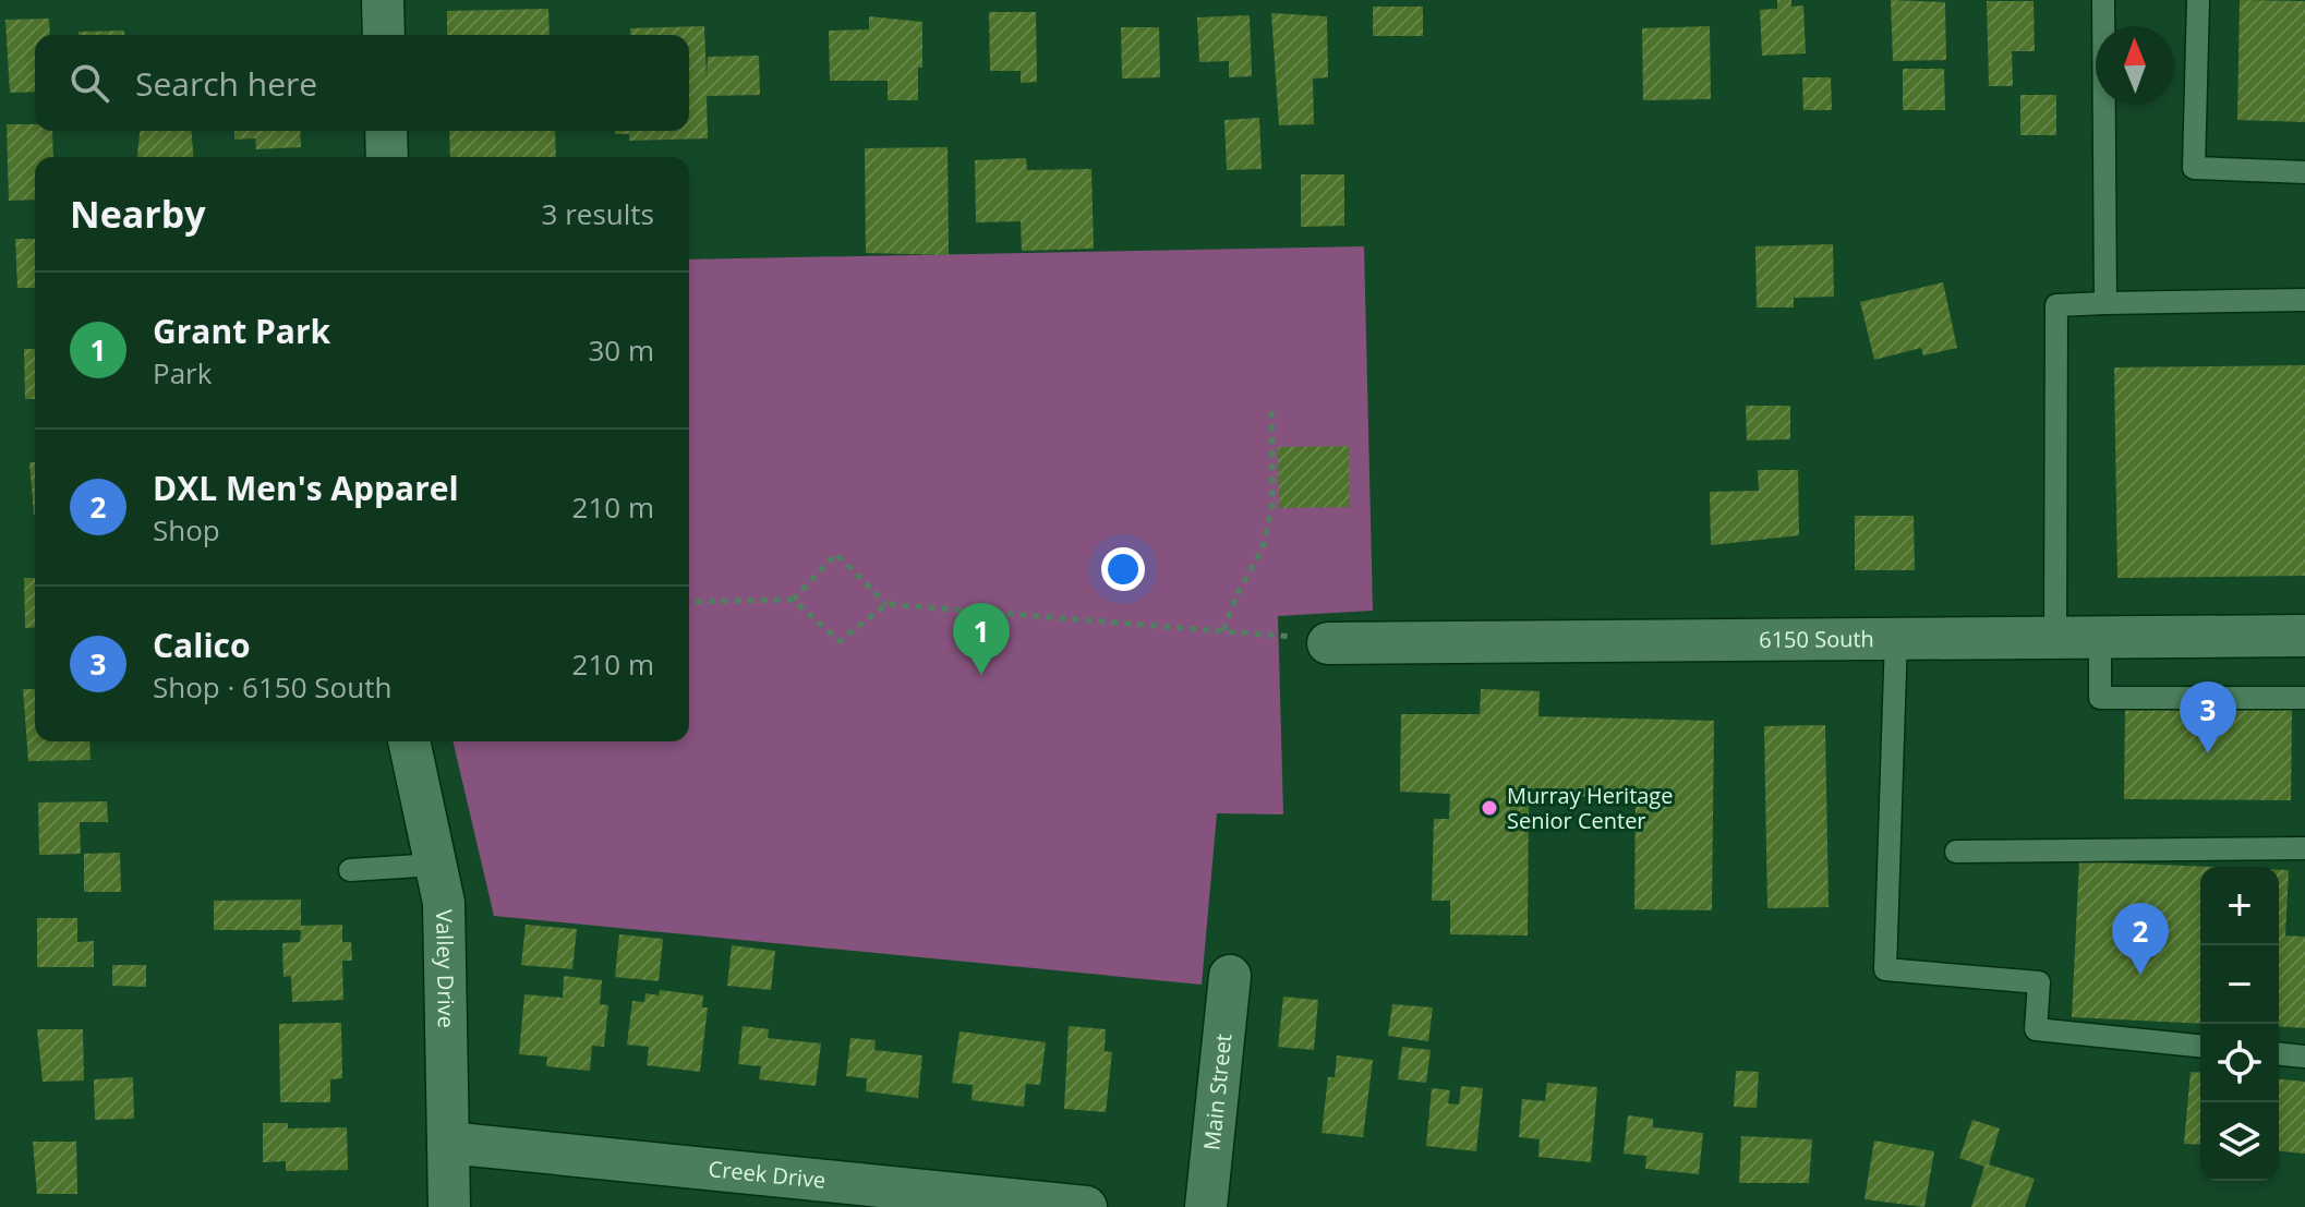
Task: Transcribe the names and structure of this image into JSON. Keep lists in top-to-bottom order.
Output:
{
  "streets": {
    "street": [
      "6150 South",
      "Valley Drive",
      "Main Street",
      "Creek Drive"
    ]
  },
  "crossings": [
    ["Valley Drive", "Creek Drive"]
  ],
  "places": ["Murray Heritage Senior Center"],
  "north": "top",
  "page": {
    "search": "Search here",
    "heading": ["Nearby", "3 results"],
    "list": [
      {
        "mark": "1",
        "name": "Grant Park",
        "note": "Park",
        "value": "30 m"
      },
      {
        "mark": "2",
        "name": "DXL Men's Apparel",
        "note": "Shop",
        "value": "210 m"
      },
      {
        "mark": "3",
        "name": "Calico",
        "note": "Shop · 6150 South",
        "value": "210 m"
      }
    ],
    "pins": ["1", "3", "2"],
    "map_buttons": ["+", "−"]
  }
}
